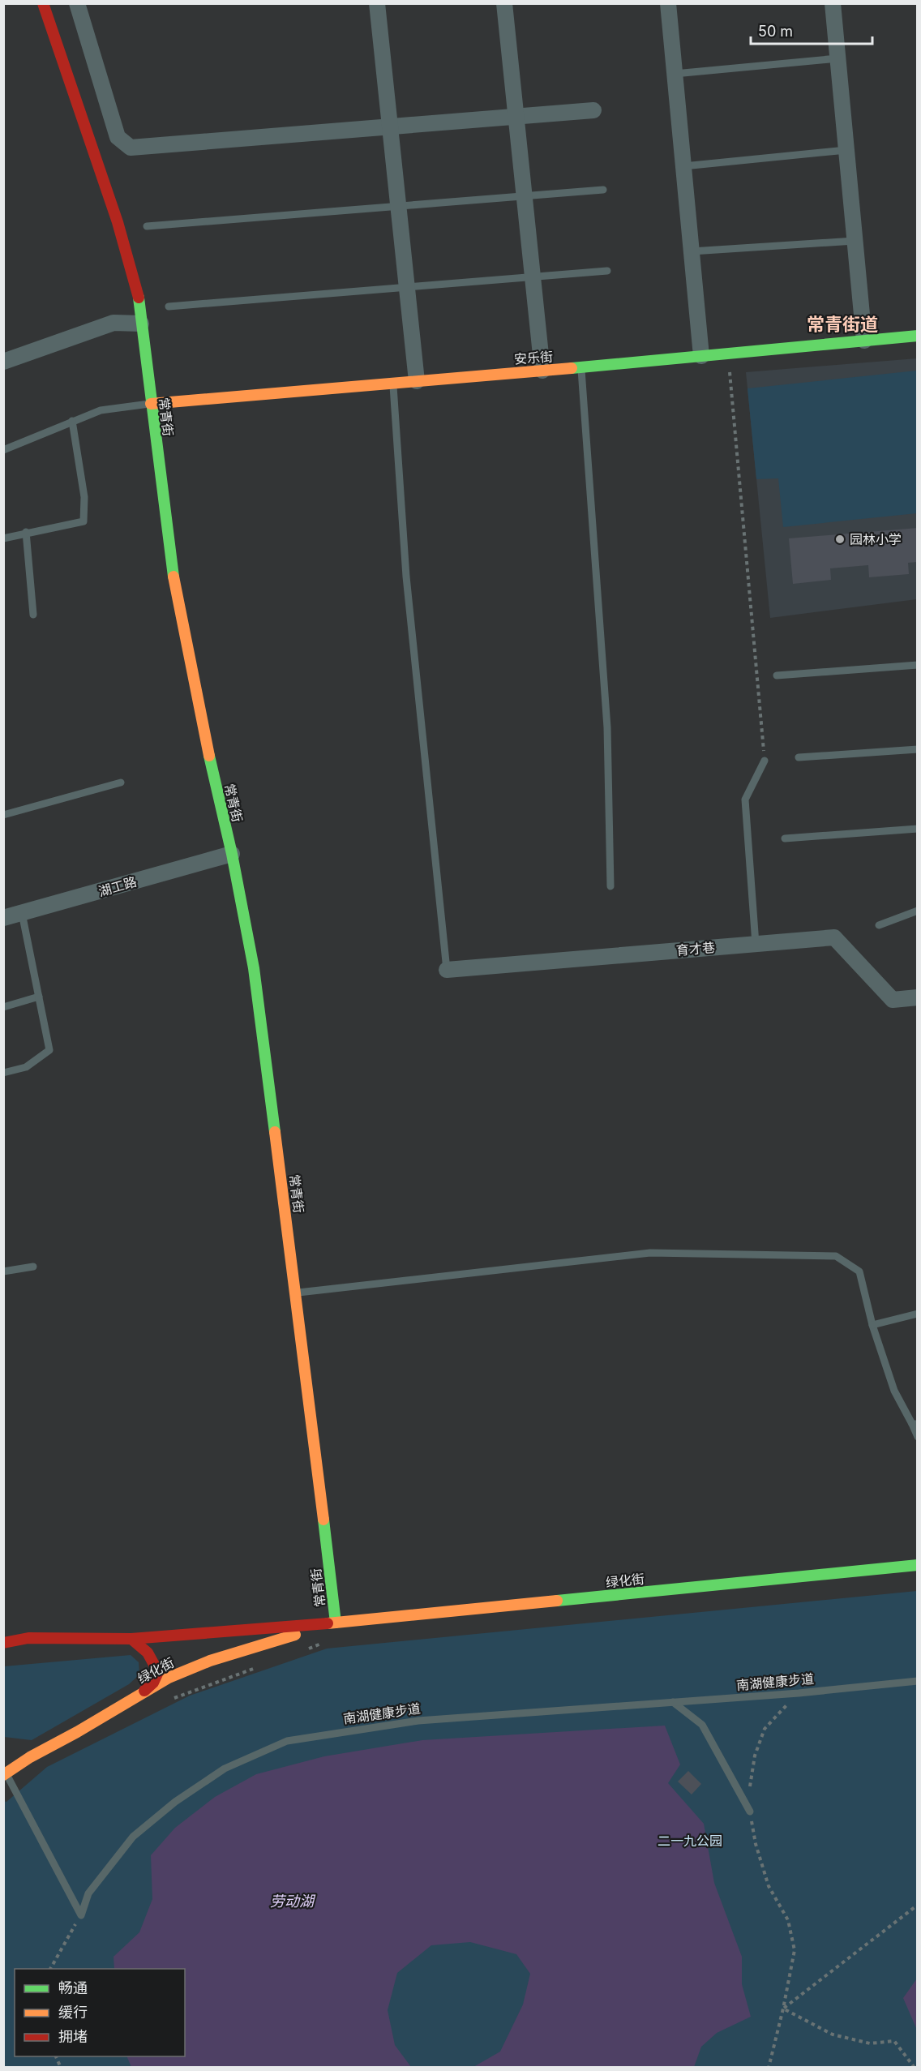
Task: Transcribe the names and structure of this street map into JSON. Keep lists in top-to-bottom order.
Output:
{
  "streets": {
    "street": [
      "安乐街",
      "常青街",
      "湖工路",
      "育才巷",
      "绿化街"
    ],
    "lane": ["南湖健康步道"]
  },
  "crossings": [
    ["安乐街", "常青街"],
    ["常青街", "湖工路"],
    ["常青街", "绿化街"]
  ],
  "districts": ["常青街道"],
  "water": ["劳动湖"],
  "parks": ["二一九公园"],
  "places": ["园林小学"],
  "legend": ["畅通", "缓行", "拥堵"],
  "scale_bar": "50 m"
}
